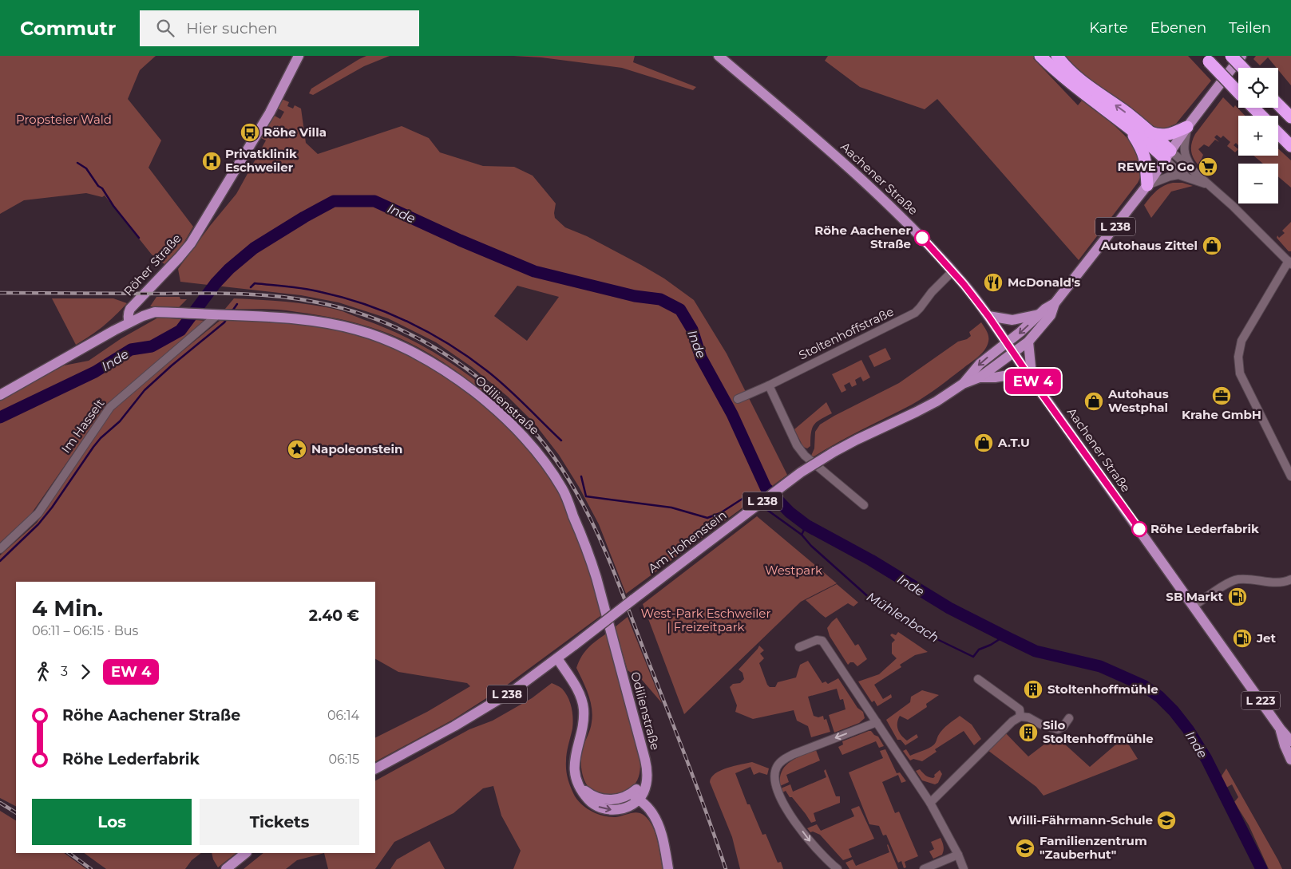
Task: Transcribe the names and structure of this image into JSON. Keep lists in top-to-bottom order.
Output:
{
  "streets": {
    "main road": [
      "Aachener Straße",
      "L 238",
      "Röher Straße",
      "Odilienstraße",
      "Am Hohenstein",
      "L 223"
    ],
    "street": ["Stoltenhoffstraße", "Im Hasselt"]
  },
  "crossings": [
    ["Aachener Straße", "L 238"],
    ["Aachener Straße", "Stoltenhoffstraße"],
    ["Aachener Straße", "Am Hohenstein"],
    ["L 238", "Am Hohenstein"],
    ["Röher Straße", "Odilienstraße"],
    ["Odilienstraße", "Im Hasselt"]
  ],
  "water": ["Inde", "Mühlenbach"],
  "parks": ["Propsteier Wald", "Westpark", "West-Park Eschweiler | Freizeitpark"],
  "places": {
    "bus stop": ["Röhe Villa"],
    "hospital": ["Privatklinik Eschweiler"],
    "supermarket": ["REWE To Go"],
    "other": ["Röhe Aachener Straße", "Röhe Lederfabrik"],
    "shop": ["Autohaus Zittel", "Autohaus Westphal", "A.T.U"],
    "restaurant": ["McDonald's"],
    "office": ["Krahe GmbH"],
    "place": ["Napoleonstein"],
    "fuel station": ["SB Markt", "Jet"],
    "building": ["Stoltenhoffmühle", "Silo Stoltenhoffmühle"],
    "school or university": ["Willi-Fährmann-Schule", "Familienzentrum \"Zauberhut\""]
  },
  "page": {
    "header": "Commutr",
    "search": "Hier suchen",
    "nav": ["Karte", "Ebenen", "Teilen"],
    "on_map": "EW 4",
    "map_buttons": ["+", "−"],
    "heading": ["4 Min.", "06:11 – 06:15 · Bus", "2.40 €"],
    "legs": ["3", "EW 4"],
    "list": [
      {
        "name": "Röhe Aachener Straße",
        "value": "06:14"
      },
      {
        "name": "Röhe Lederfabrik",
        "value": "06:15"
      }
    ],
    "buttons": ["Los", "Tickets"]
  }
}
